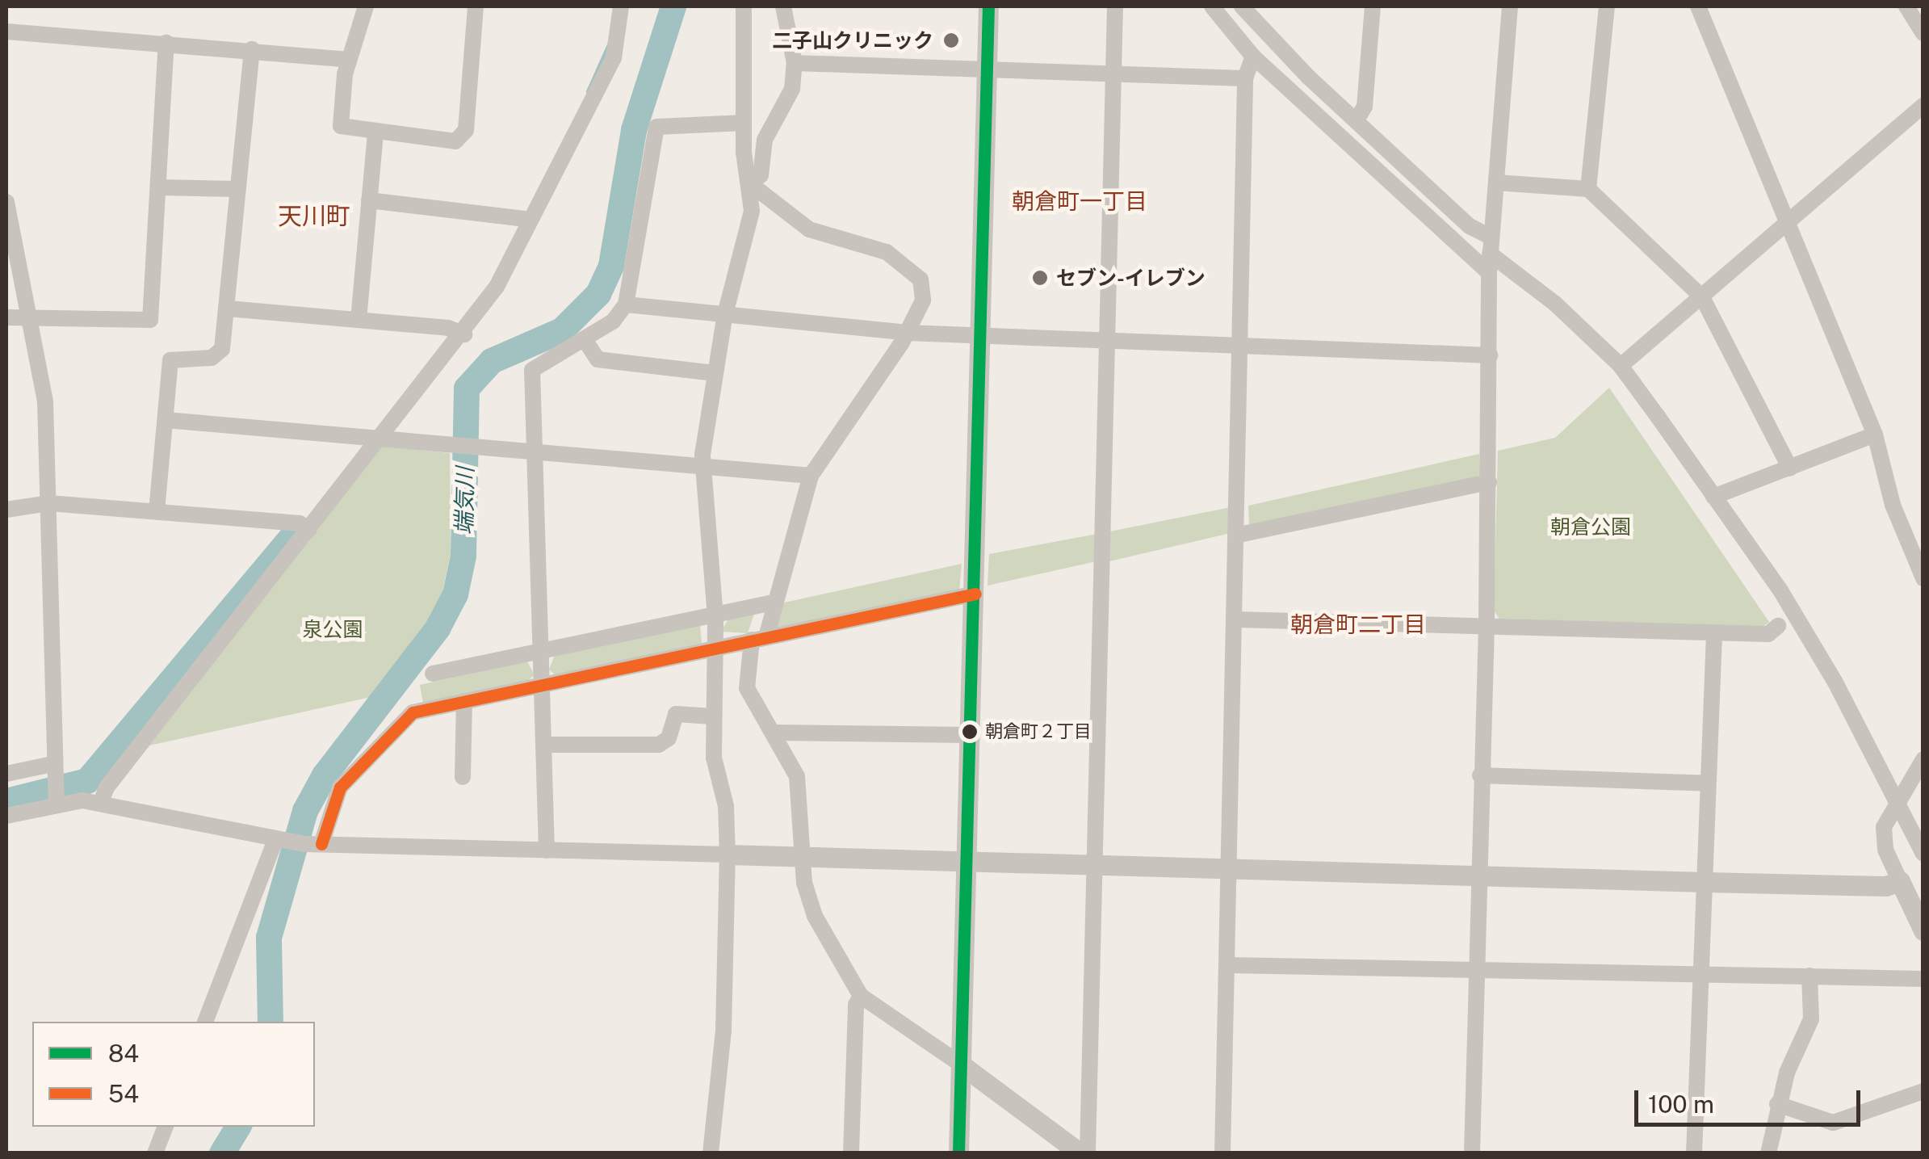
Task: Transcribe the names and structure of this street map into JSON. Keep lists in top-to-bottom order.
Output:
{
  "districts": ["朝倉町一丁目", "天川町", "朝倉町二丁目"],
  "water": ["端気川"],
  "parks": ["朝倉公園", "泉公園"],
  "places": ["二子山クリニック", "セブン-イレブン", "朝倉町２丁目"],
  "lines": ["transit line 84", "transit line 54"],
  "legend": ["84", "54"],
  "scale_bar": "100 m"
}
